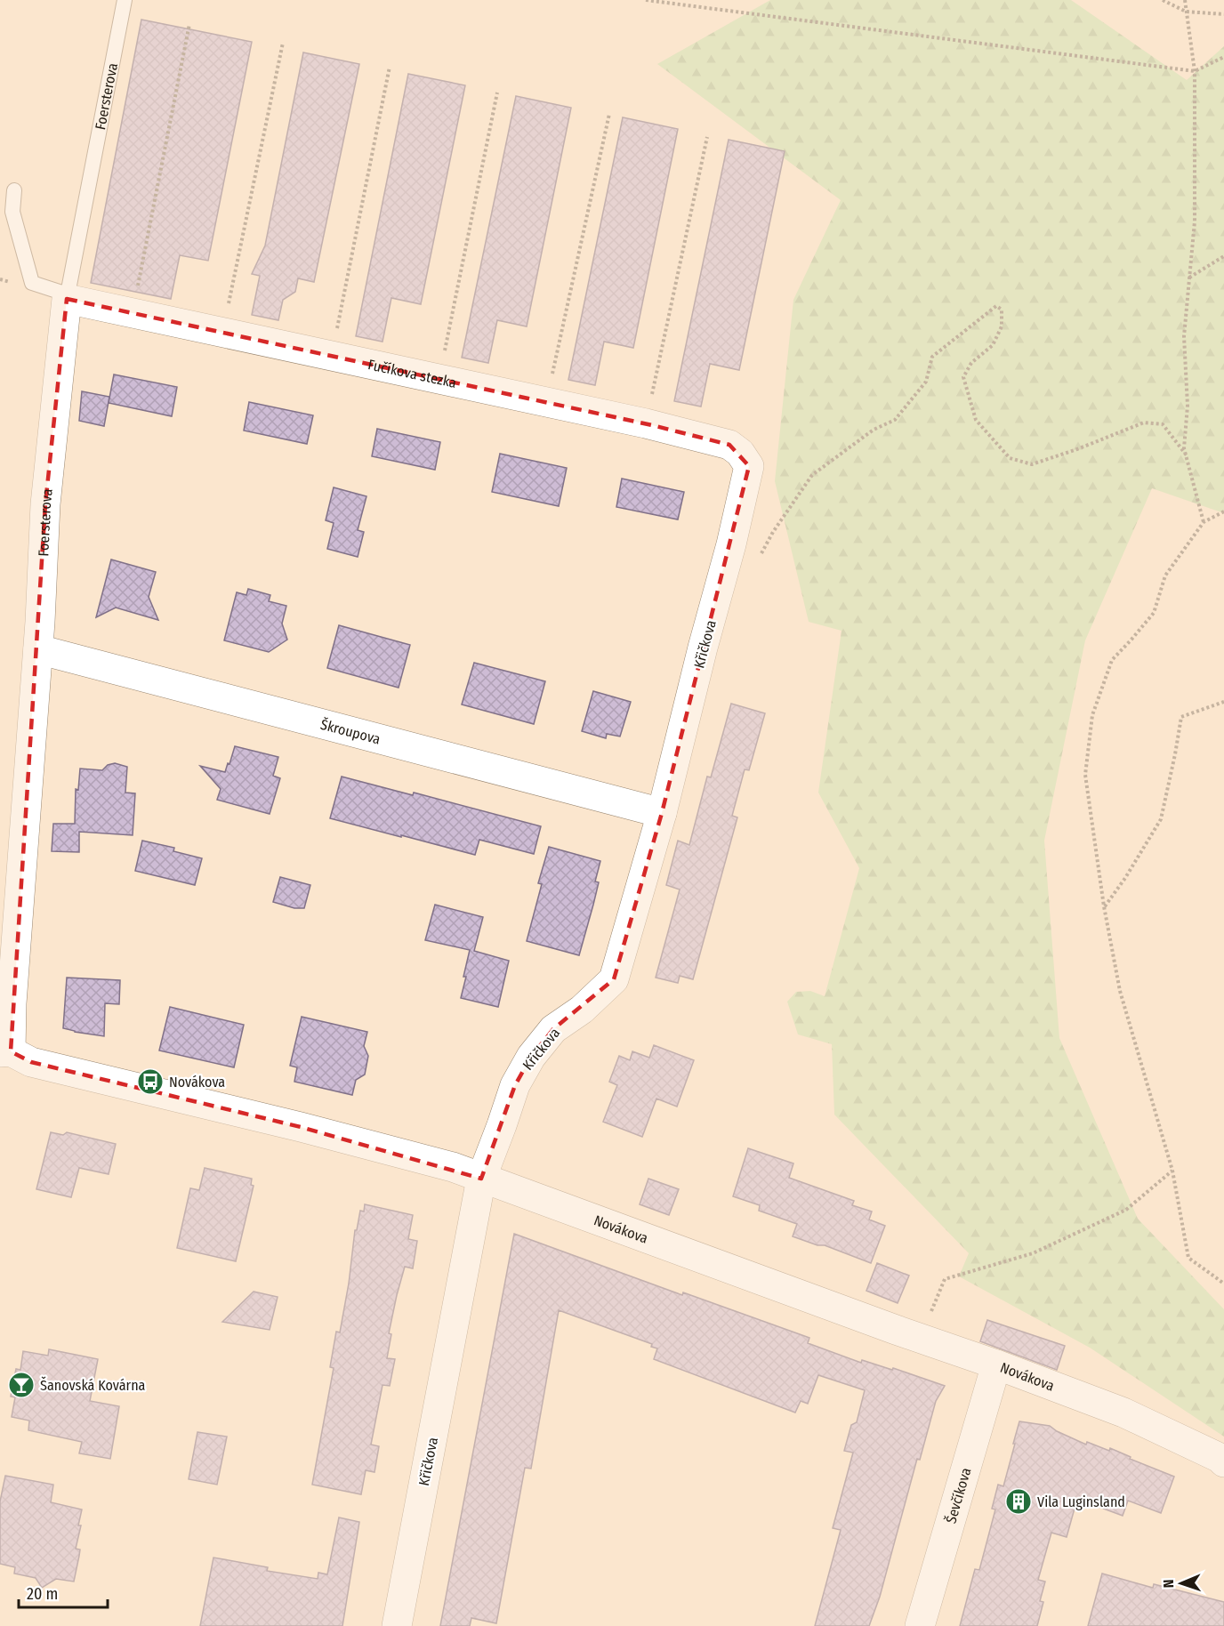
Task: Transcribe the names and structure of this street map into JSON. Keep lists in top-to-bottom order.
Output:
{
  "streets": {
    "street": [
      "Foersterova",
      "Fučíkova stezka",
      "Křičkova",
      "Škroupova",
      "Novákova",
      "Ševčíkova"
    ]
  },
  "crossings": [
    ["Foersterova", "Fučíkova stezka"],
    ["Foersterova", "Škroupova"],
    ["Foersterova", "Novákova"],
    ["Fučíkova stezka", "Křičkova"],
    ["Křičkova", "Škroupova"],
    ["Křičkova", "Novákova"],
    ["Novákova", "Ševčíkova"]
  ],
  "places": {
    "bus stop": ["Novákova"],
    "bar": ["Šanovská Kovárna"],
    "building": ["Vila Luginsland"]
  },
  "scale_bar": "20 m",
  "north": "left"
}
